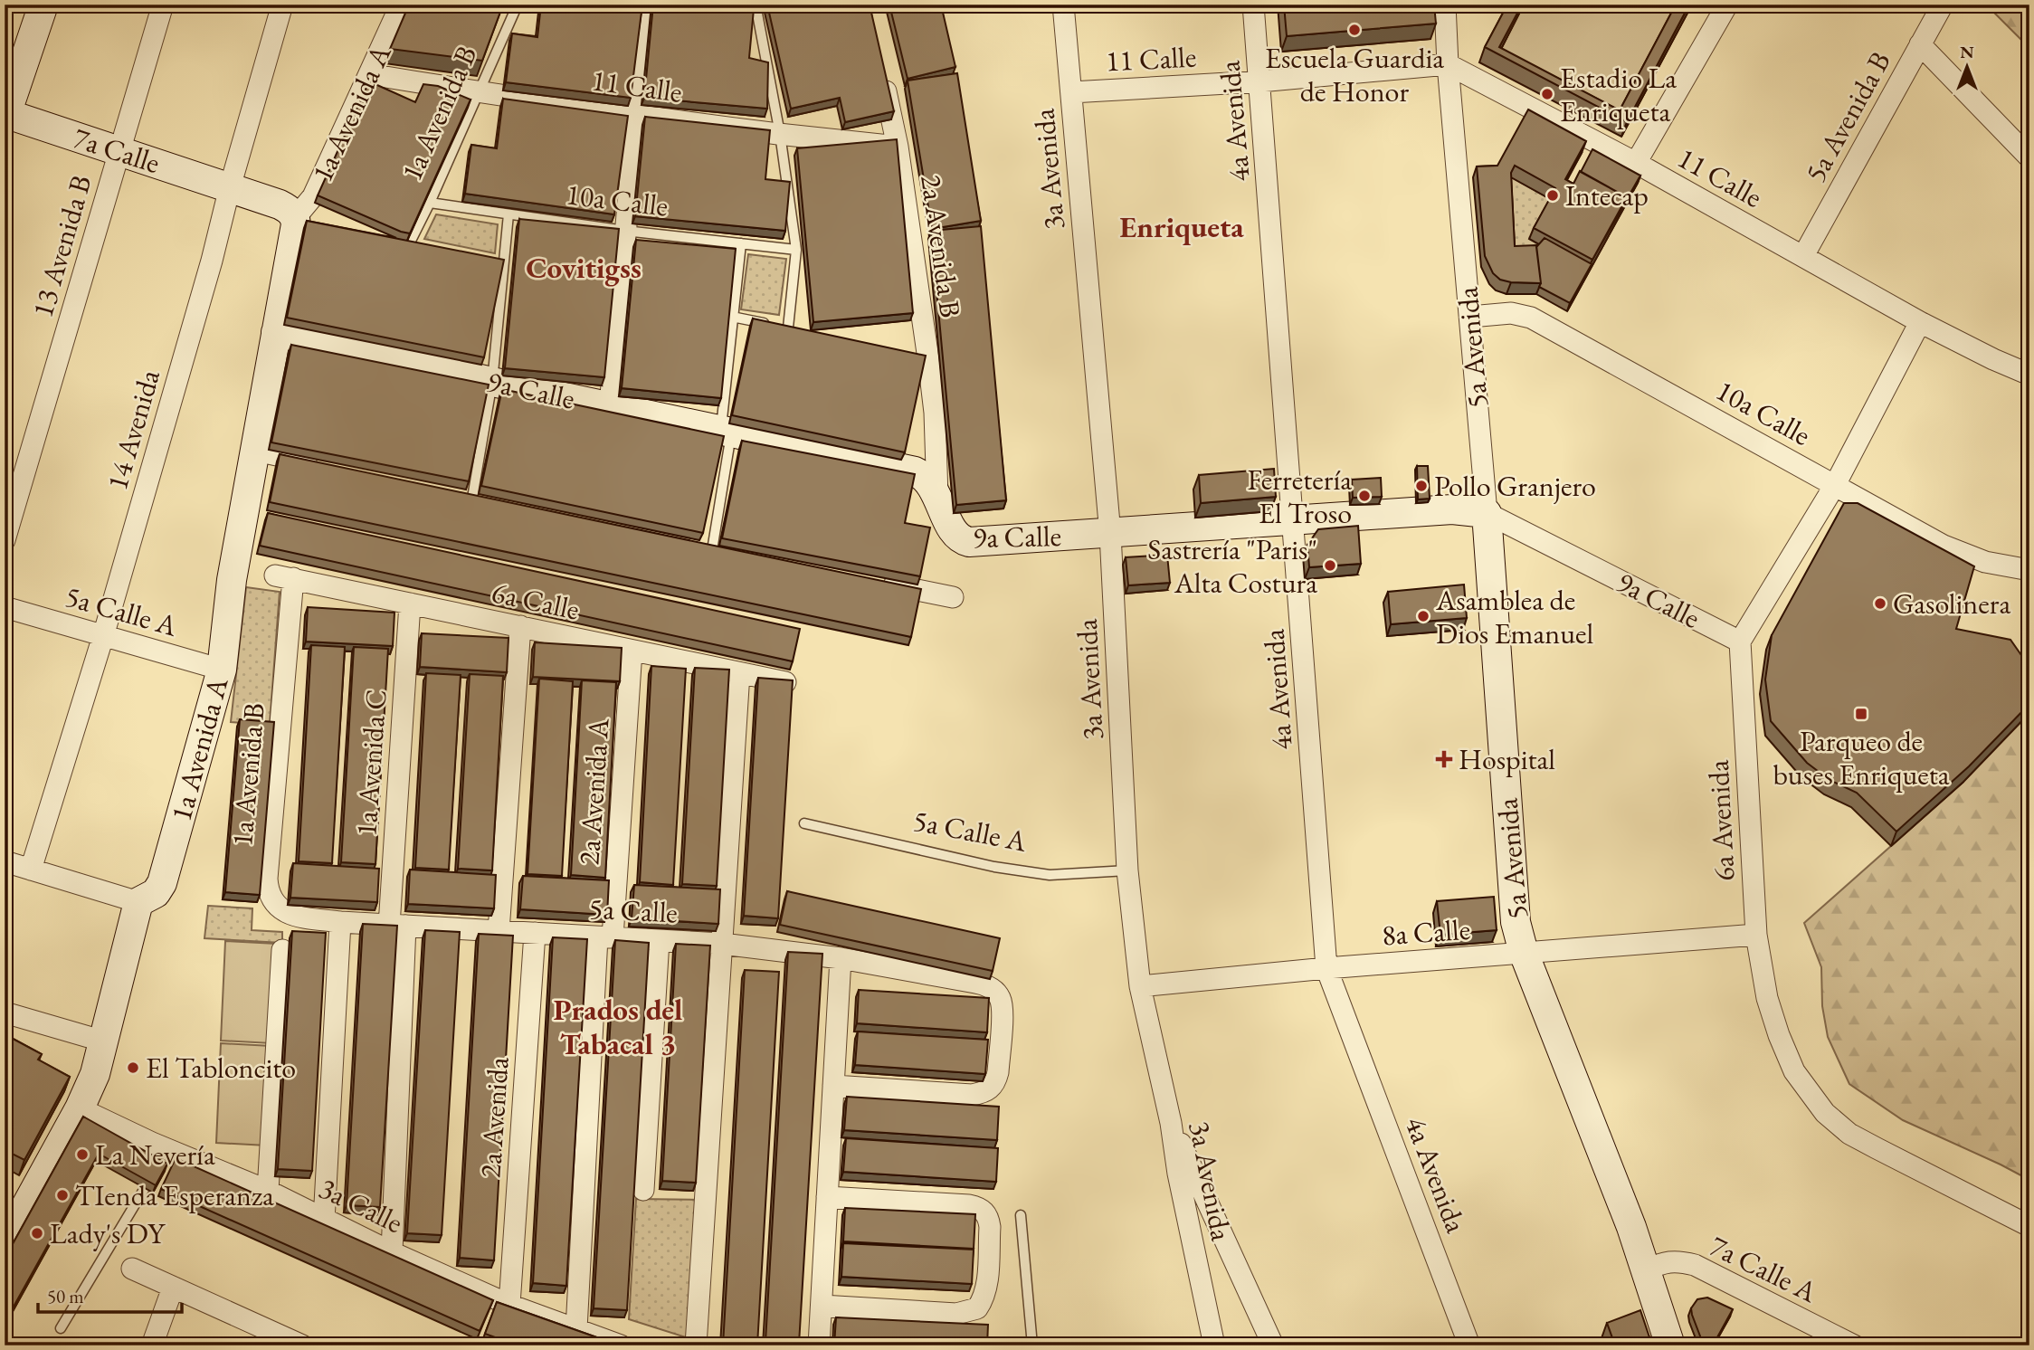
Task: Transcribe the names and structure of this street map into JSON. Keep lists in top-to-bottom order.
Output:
{
  "streets": {
    "main road": [
      "1a Avenida A",
      "7a Calle",
      "5a Avenida",
      "9a Calle"
    ],
    "street": [
      "11 Calle",
      "1a Avenida B",
      "5a Avenida B",
      "4a Avenida",
      "3a Avenida",
      "10a Calle",
      "13 Avenida B",
      "2a Avenida B",
      "14 Avenida",
      "6a Calle",
      "5a Calle A",
      "1a Avenida C",
      "2a Avenida A",
      "6a Avenida",
      "5a Calle",
      "8a Calle",
      "2a Avenida",
      "3a Calle",
      "7a Calle A"
    ]
  },
  "crossings": [
    ["11 Calle", "1a Avenida A"],
    ["11 Calle", "1a Avenida B"],
    ["11 Calle", "5a Avenida B"],
    ["11 Calle", "4a Avenida"],
    ["11 Calle", "3a Avenida"],
    ["11 Calle", "2a Avenida B"],
    ["11 Calle", "5a Avenida"],
    ["1a Avenida A", "7a Calle"],
    ["1a Avenida A", "9a Calle"],
    ["1a Avenida A", "14 Avenida"],
    ["1a Avenida A", "5a Calle A"],
    ["1a Avenida B", "10a Calle"],
    ["1a Avenida B", "6a Calle"],
    ["1a Avenida B", "5a Calle"],
    ["4a Avenida", "9a Calle"],
    ["4a Avenida", "8a Calle"],
    ["7a Calle", "13 Avenida B"],
    ["7a Calle", "14 Avenida"],
    ["3a Avenida", "9a Calle"],
    ["3a Avenida", "5a Calle A"],
    ["3a Avenida", "8a Calle"],
    ["10a Calle", "5a Avenida"],
    ["2a Avenida B", "9a Calle"],
    ["5a Avenida", "9a Calle"],
    ["5a Avenida", "8a Calle"],
    ["5a Avenida", "7a Calle A"],
    ["9a Calle", "6a Avenida"],
    ["14 Avenida", "5a Calle A"],
    ["6a Calle", "1a Avenida C"],
    ["6a Calle", "2a Avenida A"],
    ["1a Avenida C", "5a Calle"],
    ["1a Avenida C", "3a Calle"],
    ["2a Avenida A", "5a Calle"],
    ["2a Avenida A", "3a Calle"],
    ["6a Avenida", "8a Calle"],
    ["5a Calle", "2a Avenida"],
    ["2a Avenida", "3a Calle"]
  ],
  "districts": ["Enriqueta", "Covitigss", "Prados del Tabacal 3"],
  "places": {
    "other": [
      "Escuela Guardia de Honor",
      "Estadio La Enriqueta",
      "Intecap",
      "Pollo Granjero",
      "Ferretería El Troso",
      "Sastrería \"Paris\" Alta Costura",
      "Gasolinera",
      "Asamblea de Dios Emanuel",
      "El Tabloncito",
      "La Nevería",
      "TIenda Esperanza",
      "Lady's DY"
    ],
    "transit": ["Parqueo de buses Enriqueta"],
    "health": ["Hospital"]
  },
  "scale_bar": "50 m",
  "north": "top"
}
